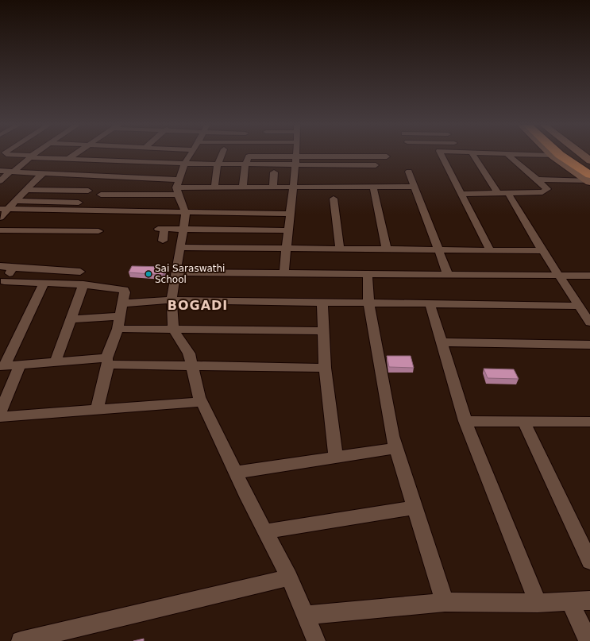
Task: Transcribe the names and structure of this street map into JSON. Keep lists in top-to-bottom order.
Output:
{
  "districts": ["BOGADI"],
  "places": ["Sai Saraswathi School"]
}
